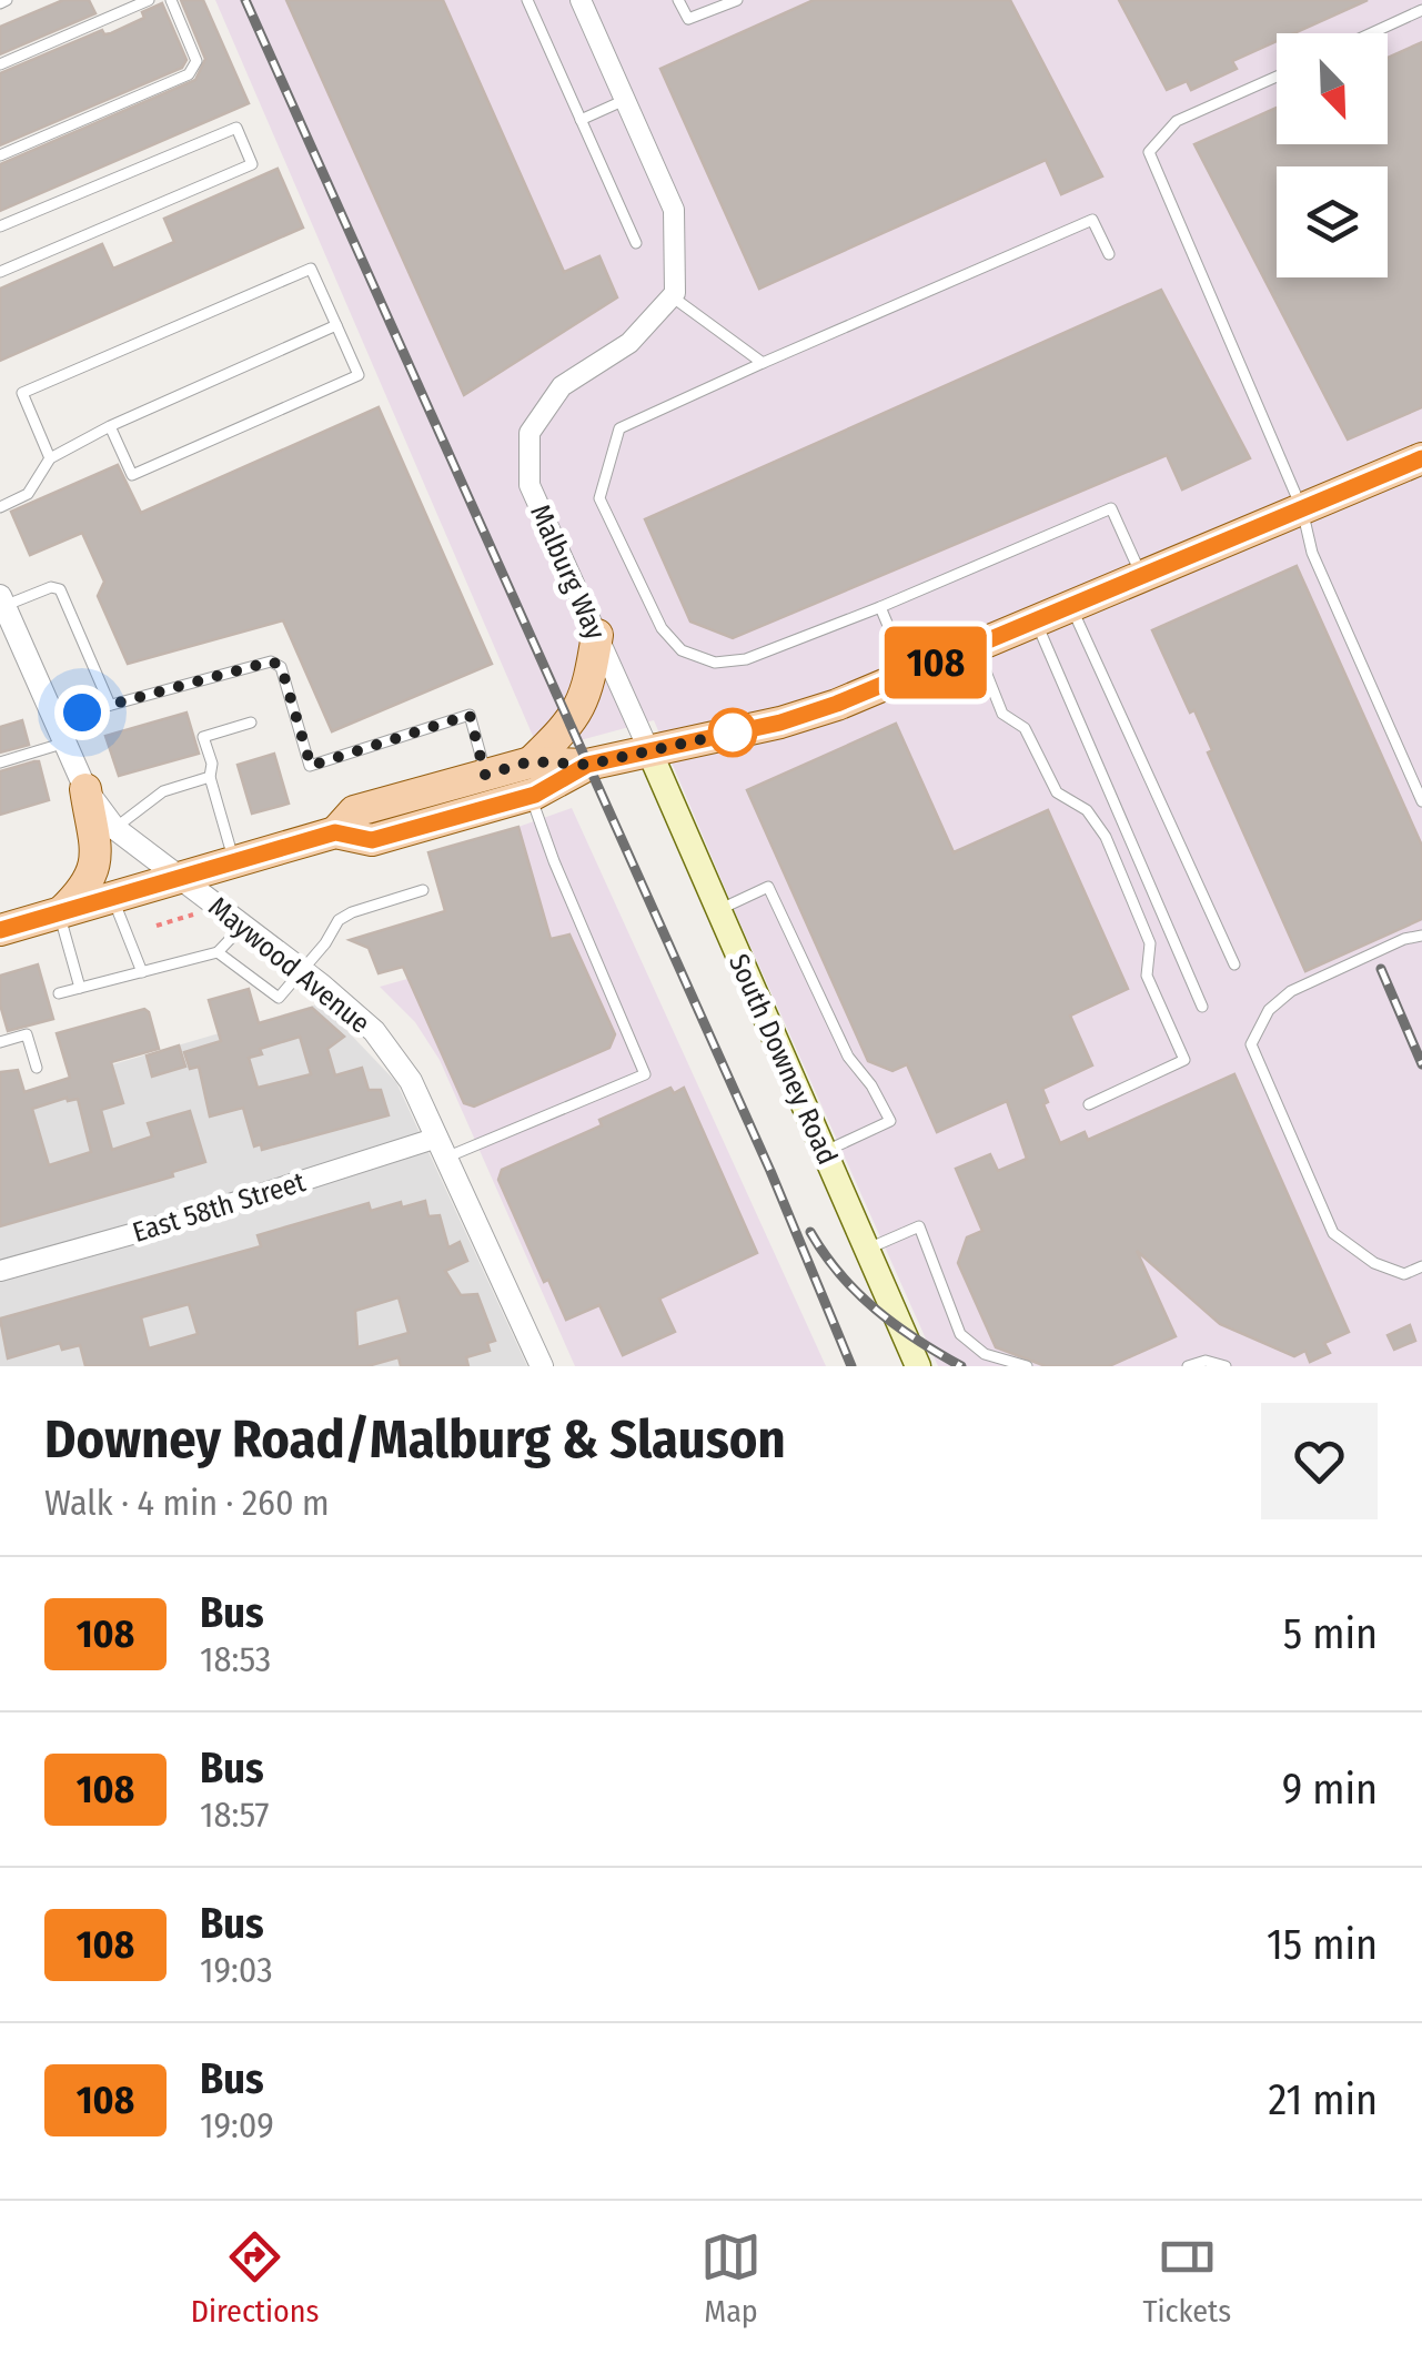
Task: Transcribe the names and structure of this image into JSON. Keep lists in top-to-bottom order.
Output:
{
  "streets": {
    "main road": ["South Downey Road"],
    "street": ["Malburg Way", "Maywood Avenue", "East 58th Street"]
  },
  "crossings": [
    ["Malburg Way", "South Downey Road"],
    ["Maywood Avenue", "East 58th Street"]
  ],
  "lines": ["bus line 108"],
  "north": "bottom right",
  "page": {
    "on_map": "108",
    "heading": ["Downey Road/Malburg & Slauson", "Walk · 4 min · 260 m"],
    "list": [
      {
        "mark": "108",
        "name": "Bus",
        "note": "18:53",
        "value": "5 min"
      },
      {
        "mark": "108",
        "name": "Bus",
        "note": "18:57",
        "value": "9 min"
      },
      {
        "mark": "108",
        "name": "Bus",
        "note": "19:03",
        "value": "15 min"
      },
      {
        "mark": "108",
        "name": "Bus",
        "note": "19:09",
        "value": "21 min"
      }
    ],
    "tabs": ["Directions", "Map", "Tickets"]
  }
}
